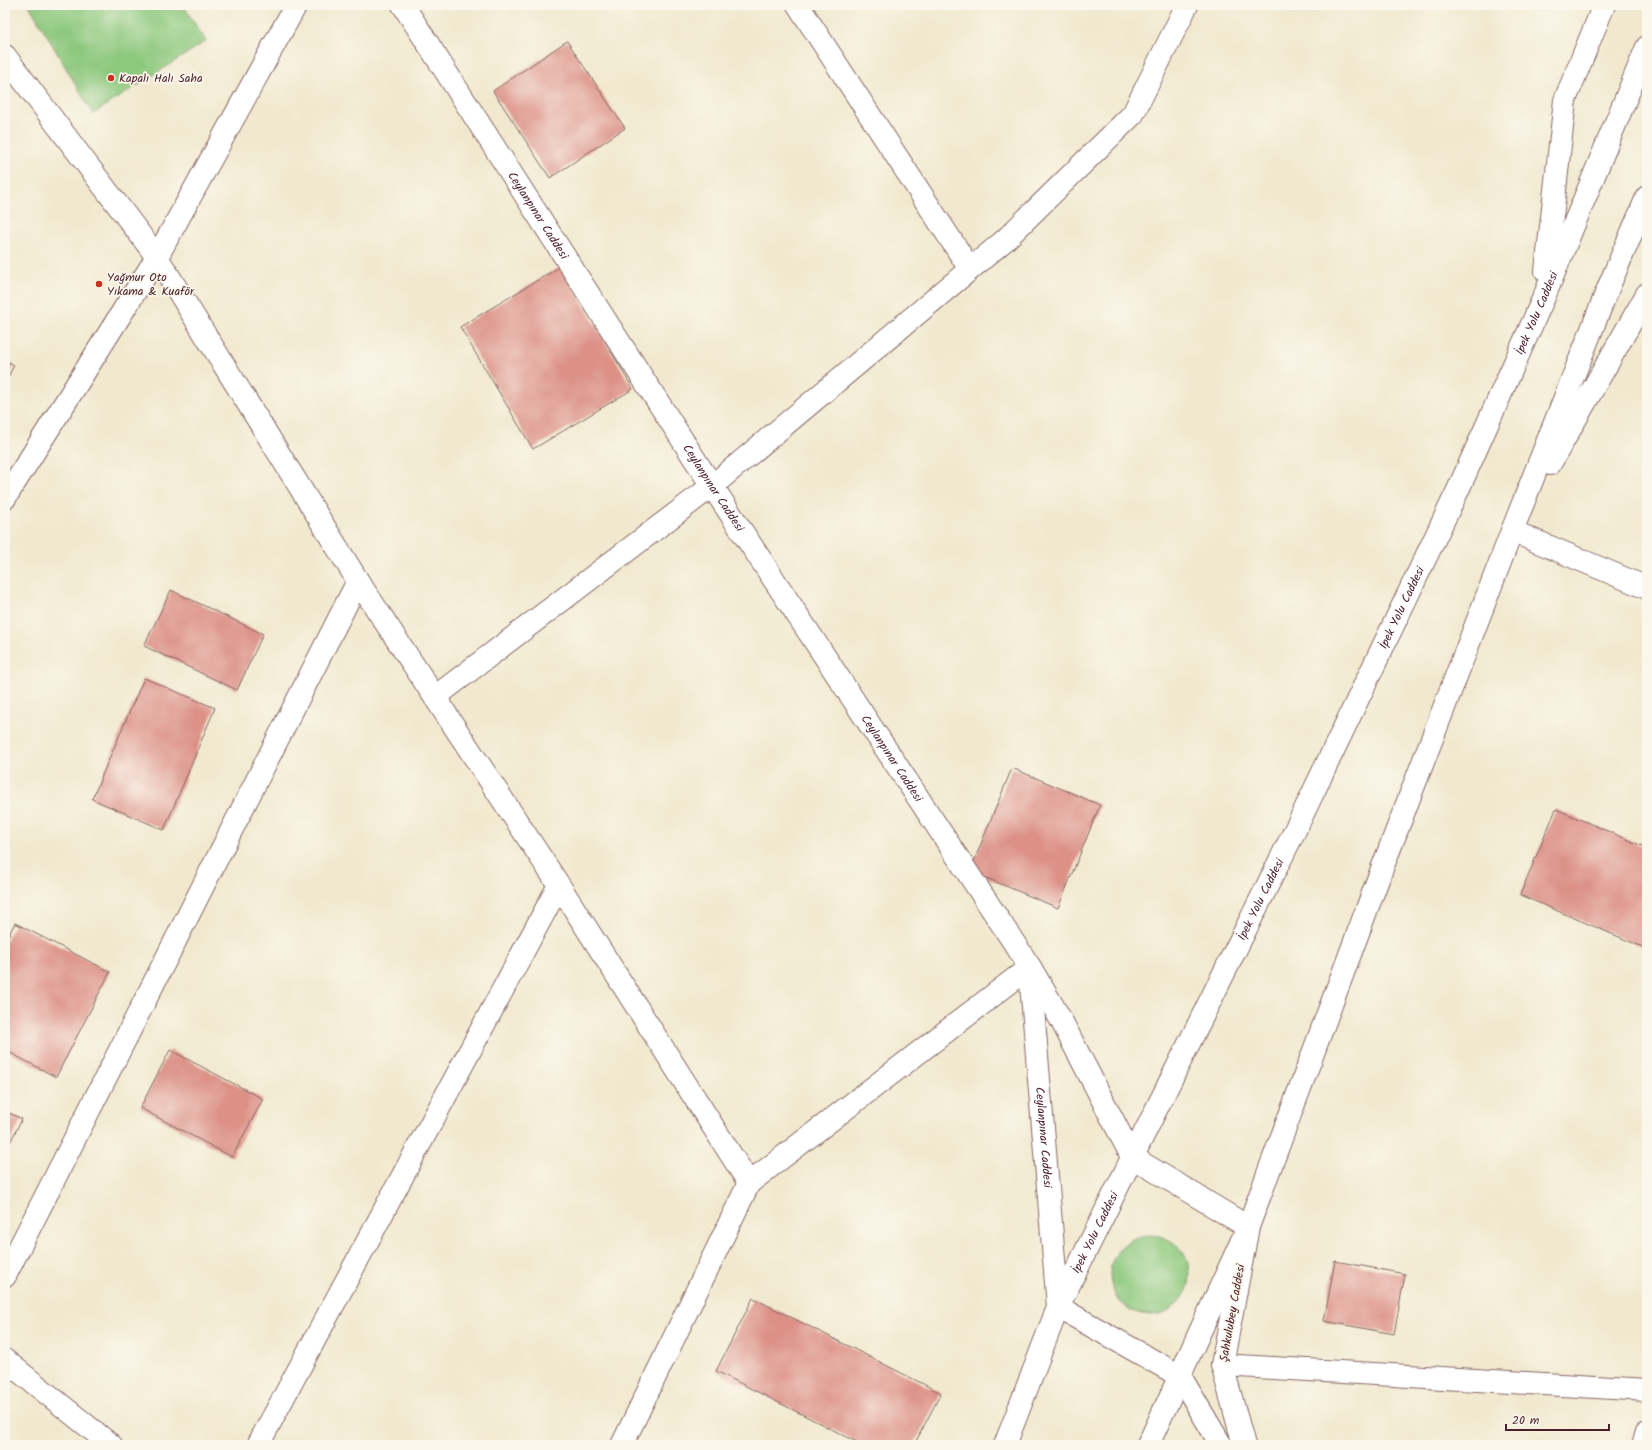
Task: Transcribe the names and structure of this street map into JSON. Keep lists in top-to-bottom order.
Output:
{
  "streets": {
    "main road": ["Ceylanpınar Caddesi", "İpek Yolu Caddesi", "Şahkulubey Caddesi"]
  },
  "crossings": [
    ["Ceylanpınar Caddesi", "İpek Yolu Caddesi"]
  ],
  "places": ["Kapalı Halı Saha", "Yağmur Oto Yıkama & Kuaför"],
  "scale_bar": "20 m"
}
